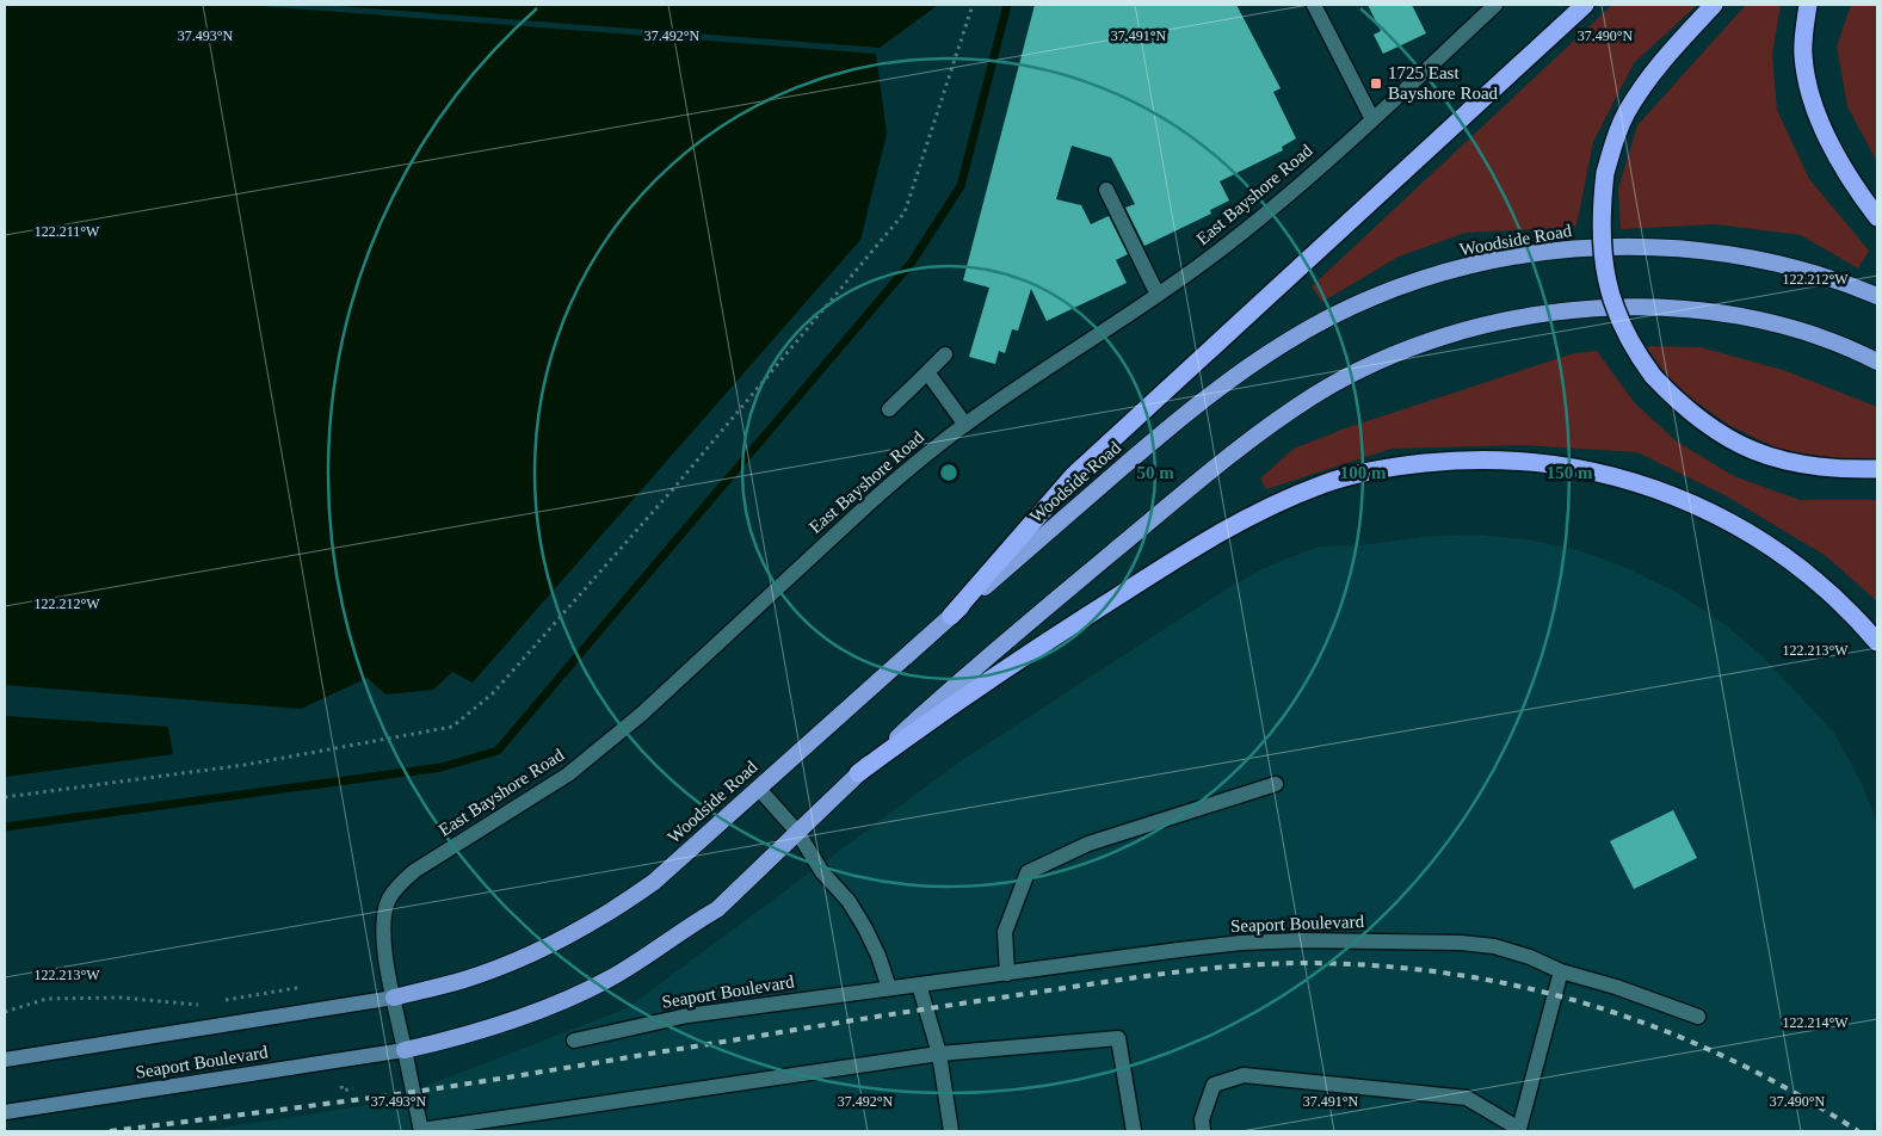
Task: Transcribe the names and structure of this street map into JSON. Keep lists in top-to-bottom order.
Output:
{
  "streets": {
    "highway": ["Woodside Road"],
    "main road": ["Seaport Boulevard"],
    "street": ["East Bayshore Road"]
  },
  "crossings": [
    ["East Bayshore Road", "Woodside Road"],
    ["East Bayshore Road", "Seaport Boulevard"],
    ["Woodside Road", "Seaport Boulevard"]
  ],
  "places": {
    "transit": ["1725 East Bayshore Road"]
  },
  "coordinates": [
    "37.493°N",
    "37.492°N",
    "37.491°N",
    "37.490°N",
    "122.211°W",
    "122.212°W",
    "122.213°W",
    "122.214°W"
  ],
  "rings": ["50 m", "100 m", "150 m"]
}
